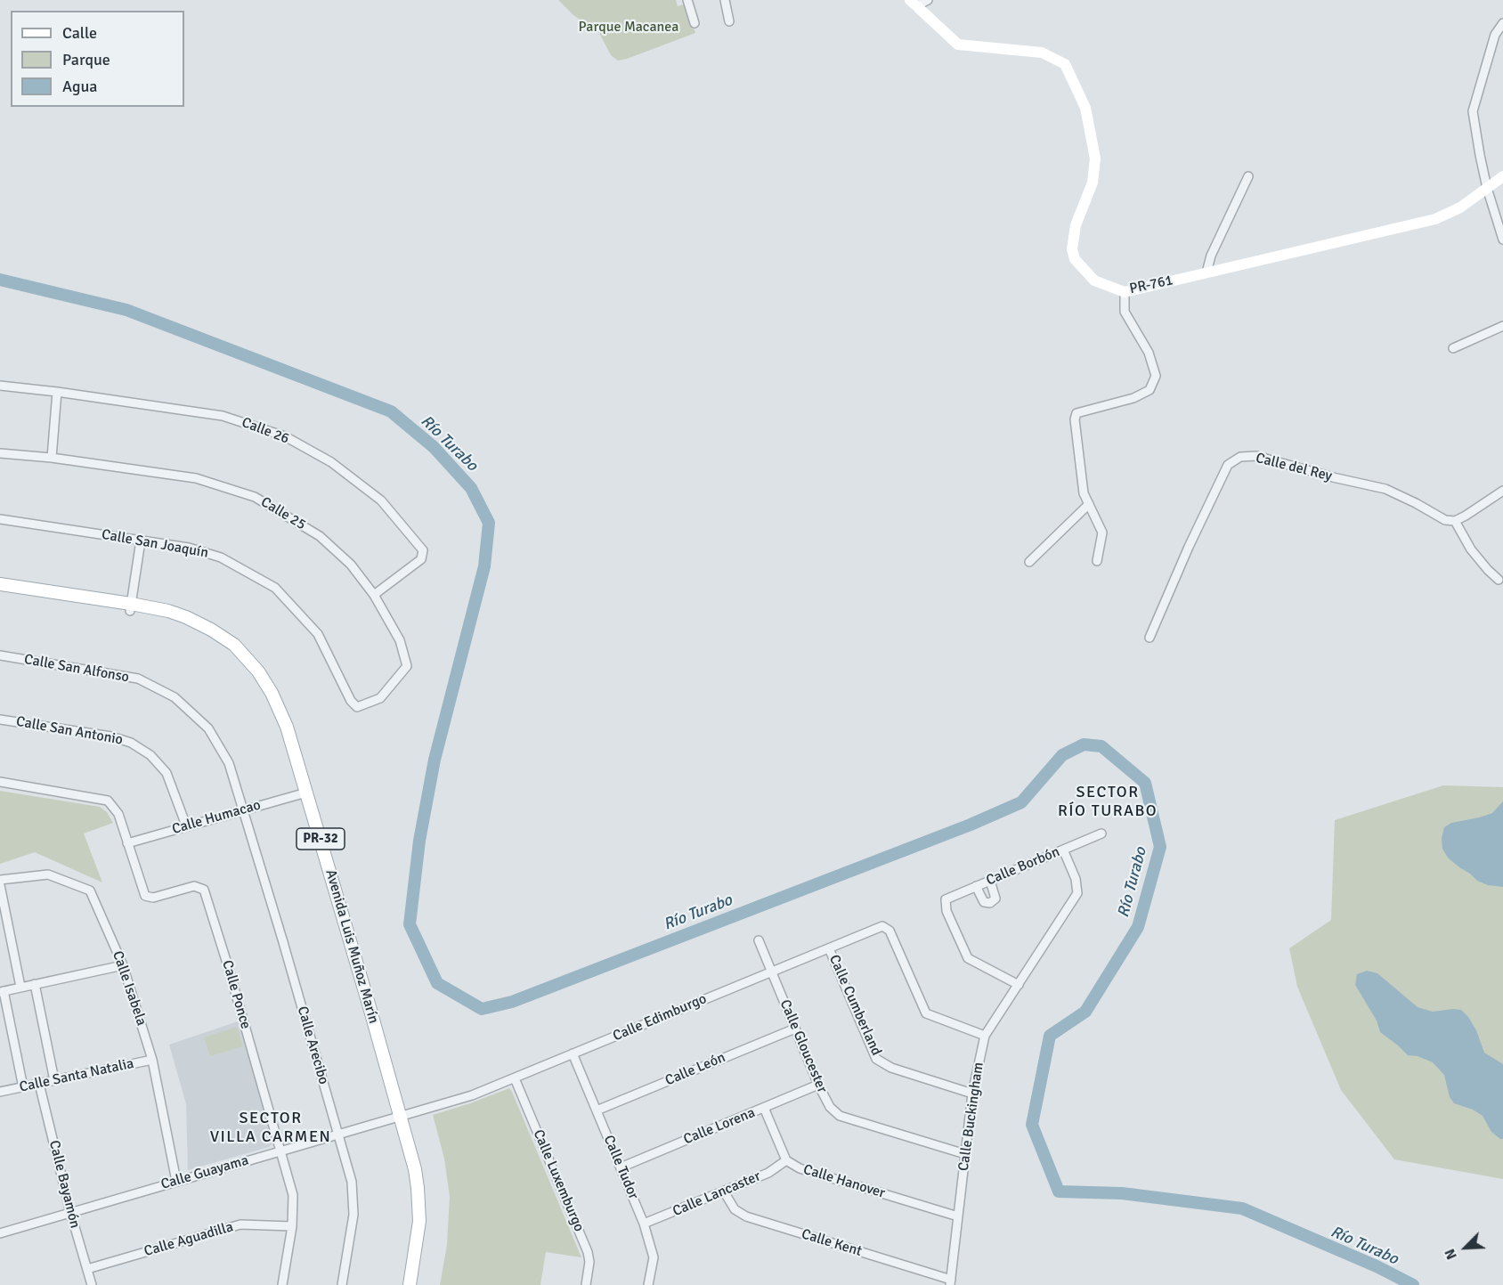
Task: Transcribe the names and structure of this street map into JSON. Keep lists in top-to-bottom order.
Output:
{
  "streets": {
    "main road": ["PR-32", "Avenida Luis Muñoz Marín"],
    "street": [
      "PR-761",
      "Calle 26",
      "Calle del Rey",
      "Calle 25",
      "Calle San Joaquín",
      "Calle San Alfonso",
      "Calle San Antonio",
      "Calle Humacao",
      "Calle Borbón",
      "Calle Isabela",
      "Calle Ponce",
      "Calle Cumberland",
      "Calle Edimburgo",
      "Calle Arecibo",
      "Calle Gloucester",
      "Calle León",
      "Calle Santa Natalia",
      "Calle Buckingham",
      "Calle Lorena",
      "Calle Tudor",
      "Calle Guayama",
      "Calle Luxemburgo",
      "Calle Hanover",
      "Calle Bayamón",
      "Calle Lancaster",
      "Calle Aguadilla",
      "Calle Kent"
    ]
  },
  "crossings": [
    ["Calle 26", "Calle 25"],
    ["Calle 25", "Calle San Joaquín"],
    ["Calle San Alfonso", "Calle Humacao"],
    ["Calle San Alfonso", "Calle Arecibo"],
    ["Calle San Antonio", "Calle Humacao"],
    ["Calle Humacao", "Avenida Luis Muñoz Marín"],
    ["Calle Humacao", "Calle Ponce"],
    ["Calle Humacao", "Calle Arecibo"],
    ["Calle Borbón", "Calle Buckingham"],
    ["Avenida Luis Muñoz Marín", "Calle Guayama"],
    ["Calle Isabela", "Calle Santa Natalia"],
    ["Calle Isabela", "Calle Guayama"],
    ["Calle Ponce", "Calle Guayama"],
    ["Calle Ponce", "Calle Aguadilla"],
    ["Calle Cumberland", "Calle Edimburgo"],
    ["Calle Cumberland", "Calle Buckingham"],
    ["Calle Edimburgo", "Calle Gloucester"],
    ["Calle Edimburgo", "Calle Buckingham"],
    ["Calle Edimburgo", "Calle Tudor"],
    ["Calle Edimburgo", "Calle Guayama"],
    ["Calle Edimburgo", "Calle Luxemburgo"],
    ["Calle Arecibo", "Calle Guayama"],
    ["Calle Gloucester", "Calle León"],
    ["Calle Gloucester", "Calle Buckingham"],
    ["Calle Gloucester", "Calle Lorena"],
    ["Calle León", "Calle Tudor"],
    ["Calle Santa Natalia", "Calle Bayamón"],
    ["Calle Buckingham", "Calle Hanover"],
    ["Calle Buckingham", "Calle Kent"],
    ["Calle Lorena", "Calle Tudor"],
    ["Calle Lorena", "Calle Hanover"],
    ["Calle Tudor", "Calle Lancaster"],
    ["Calle Guayama", "Calle Bayamón"],
    ["Calle Hanover", "Calle Lancaster"],
    ["Calle Bayamón", "Calle Aguadilla"],
    ["Calle Lancaster", "Calle Kent"]
  ],
  "districts": ["SECTOR RÍO TURABO", "SECTOR VILLA CARMEN"],
  "water": ["Río Turabo"],
  "parks": ["Parque Macanea"],
  "legend": ["Calle", "Parque", "Agua"],
  "north": "bottom left"
}
